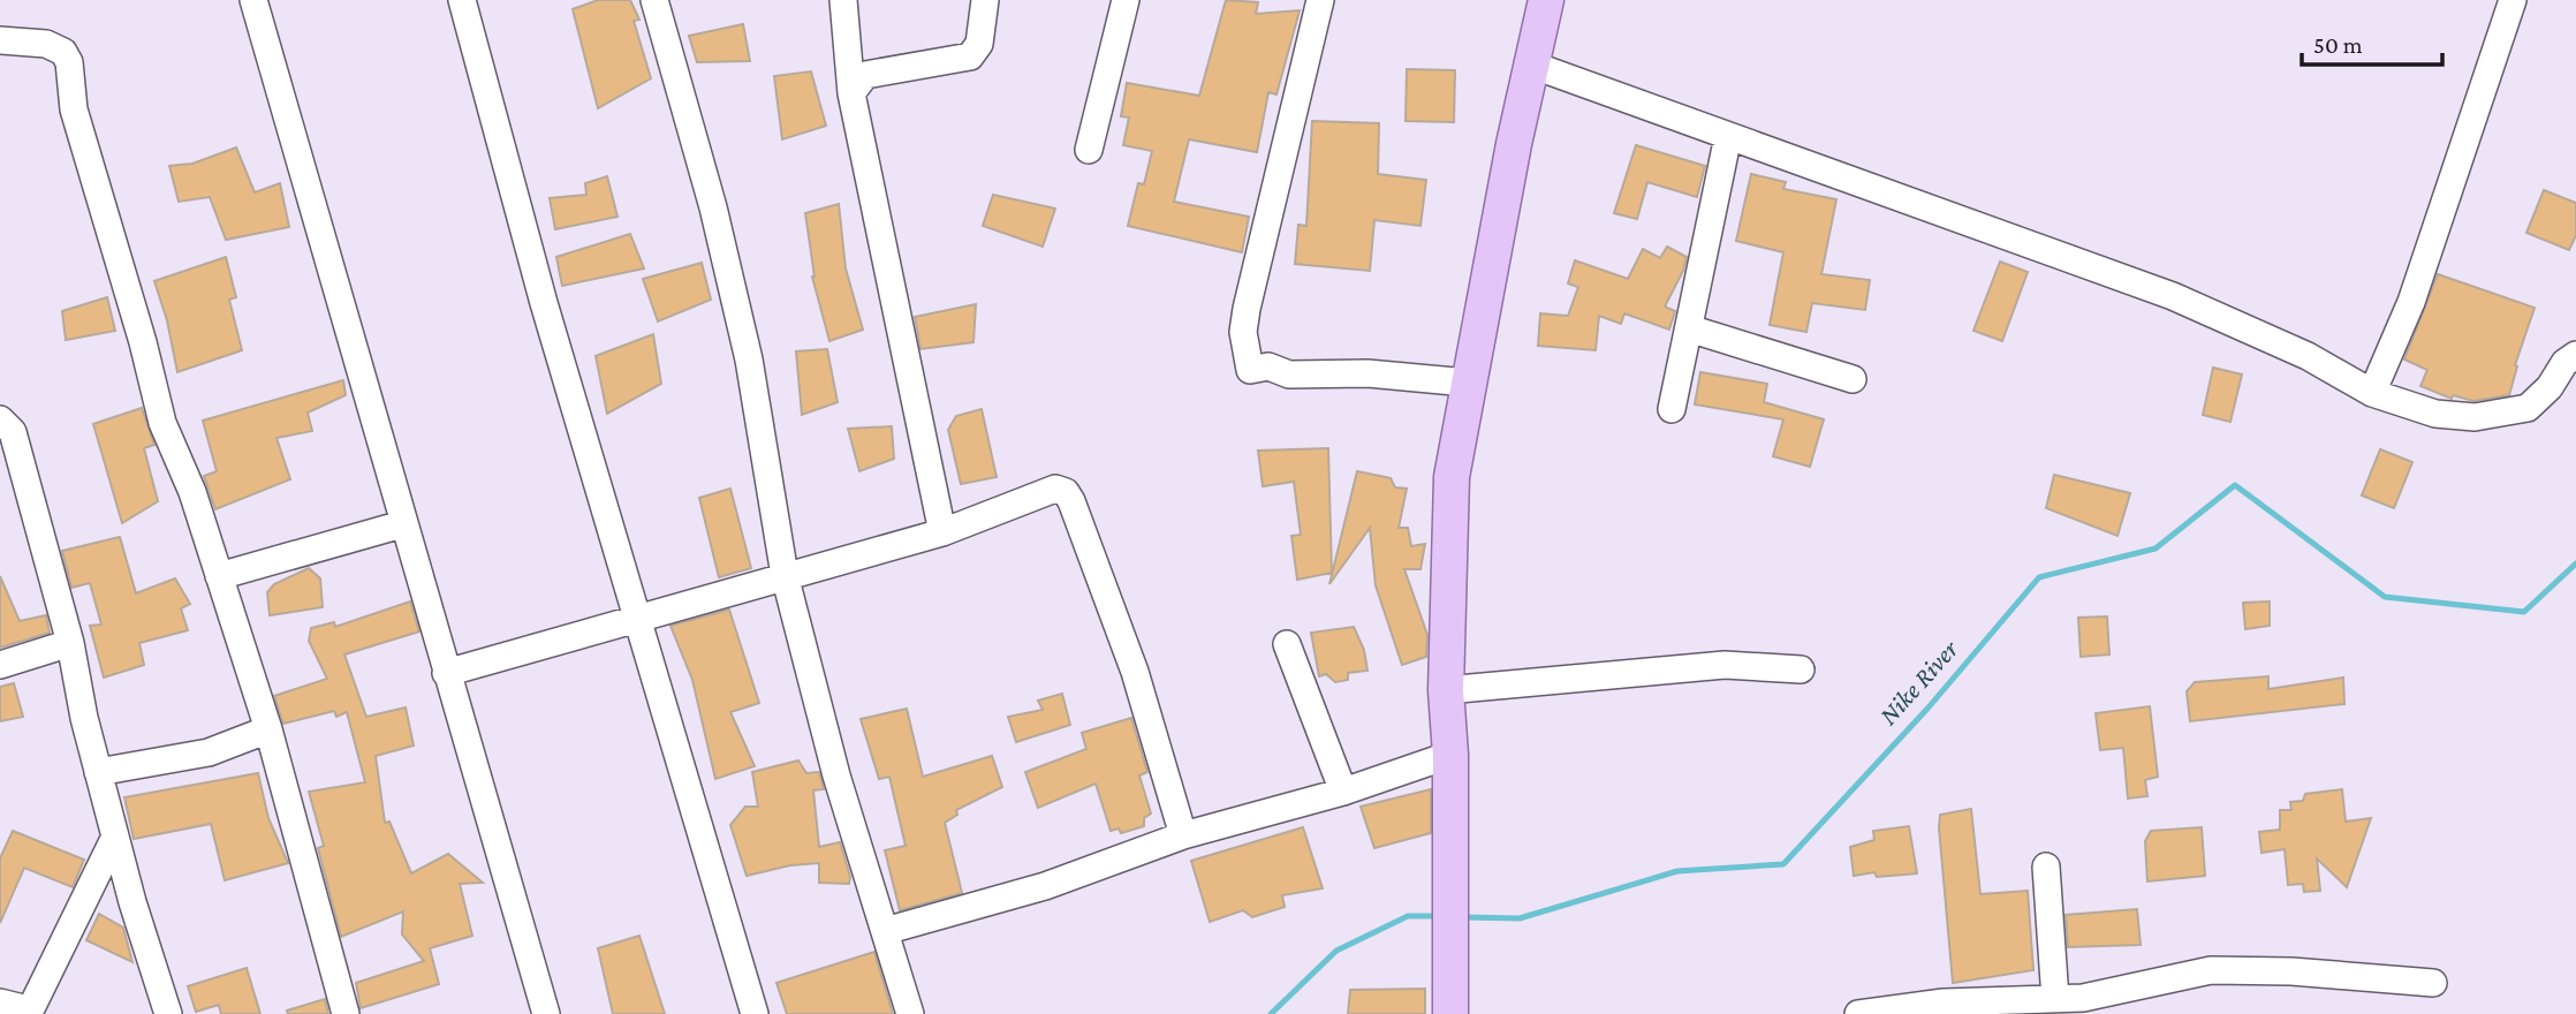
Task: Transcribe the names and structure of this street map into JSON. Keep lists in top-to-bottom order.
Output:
{
  "water": ["Nike River"],
  "scale_bar": "50 m"
}
